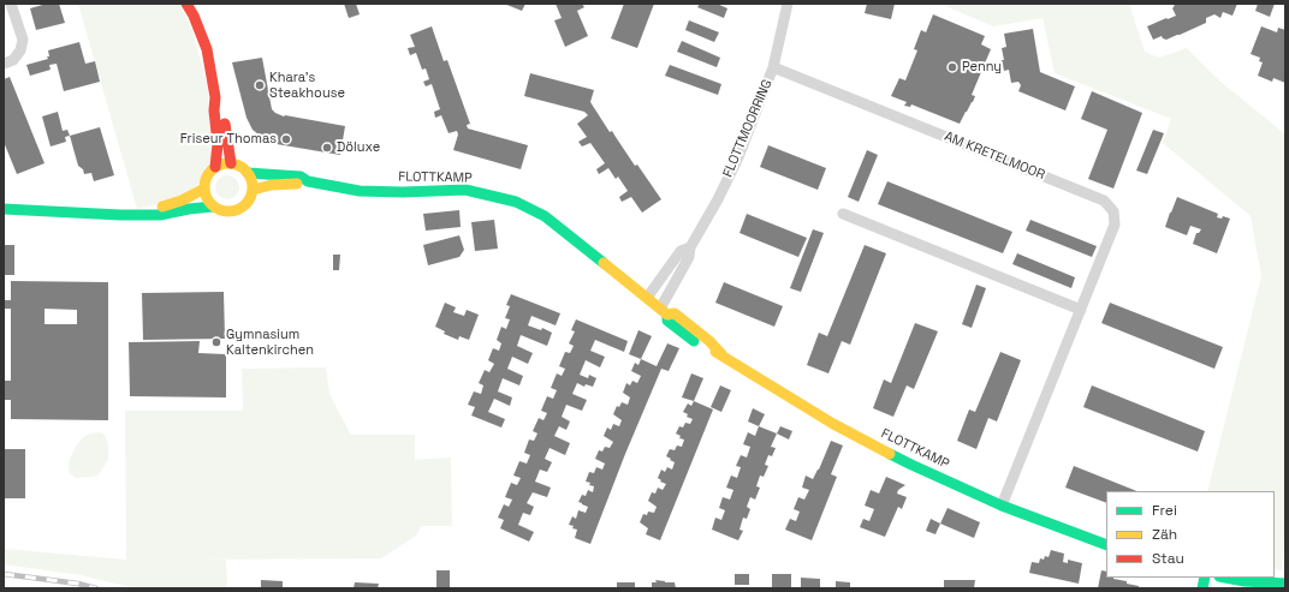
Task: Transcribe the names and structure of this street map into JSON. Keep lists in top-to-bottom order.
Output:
{
  "streets": {
    "street": ["FLOTTMOORRING", "AM KRETELMOOR", "FLOTTKAMP"]
  },
  "crossings": [
    ["FLOTTMOORRING", "AM KRETELMOOR"],
    ["FLOTTMOORRING", "FLOTTKAMP"],
    ["AM KRETELMOOR", "FLOTTKAMP"]
  ],
  "places": [
    "Penny",
    "Khara's Steakhouse",
    "Friseur Thomas",
    "Döluxe",
    "Gymnasium Kaltenkirchen"
  ],
  "legend": ["Frei", "Zäh", "Stau"]
}
